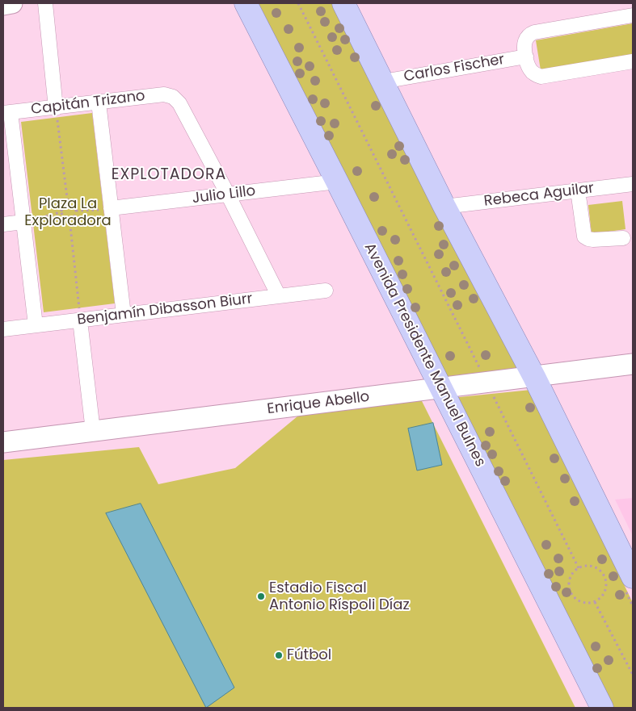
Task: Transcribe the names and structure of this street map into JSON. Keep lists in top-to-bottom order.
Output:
{
  "streets": {
    "main road": ["Avenida Presidente Manuel Bulnes"],
    "street": [
      "Carlos Fischer",
      "Capitán Trizano",
      "Julio Lillo",
      "Rebeca Aguilar",
      "Benjamín Dibasson Biurr",
      "Enrique Abello"
    ]
  },
  "crossings": [
    ["Capitán Trizano", "Julio Lillo"],
    ["Julio Lillo", "Avenida Presidente Manuel Bulnes"],
    ["Avenida Presidente Manuel Bulnes", "Enrique Abello"]
  ],
  "districts": ["EXPLOTADORA"],
  "parks": ["Plaza La Exploradora"],
  "places": ["Estadio Fiscal Antonio Ríspoli Díaz", "Fútbol"]
}
